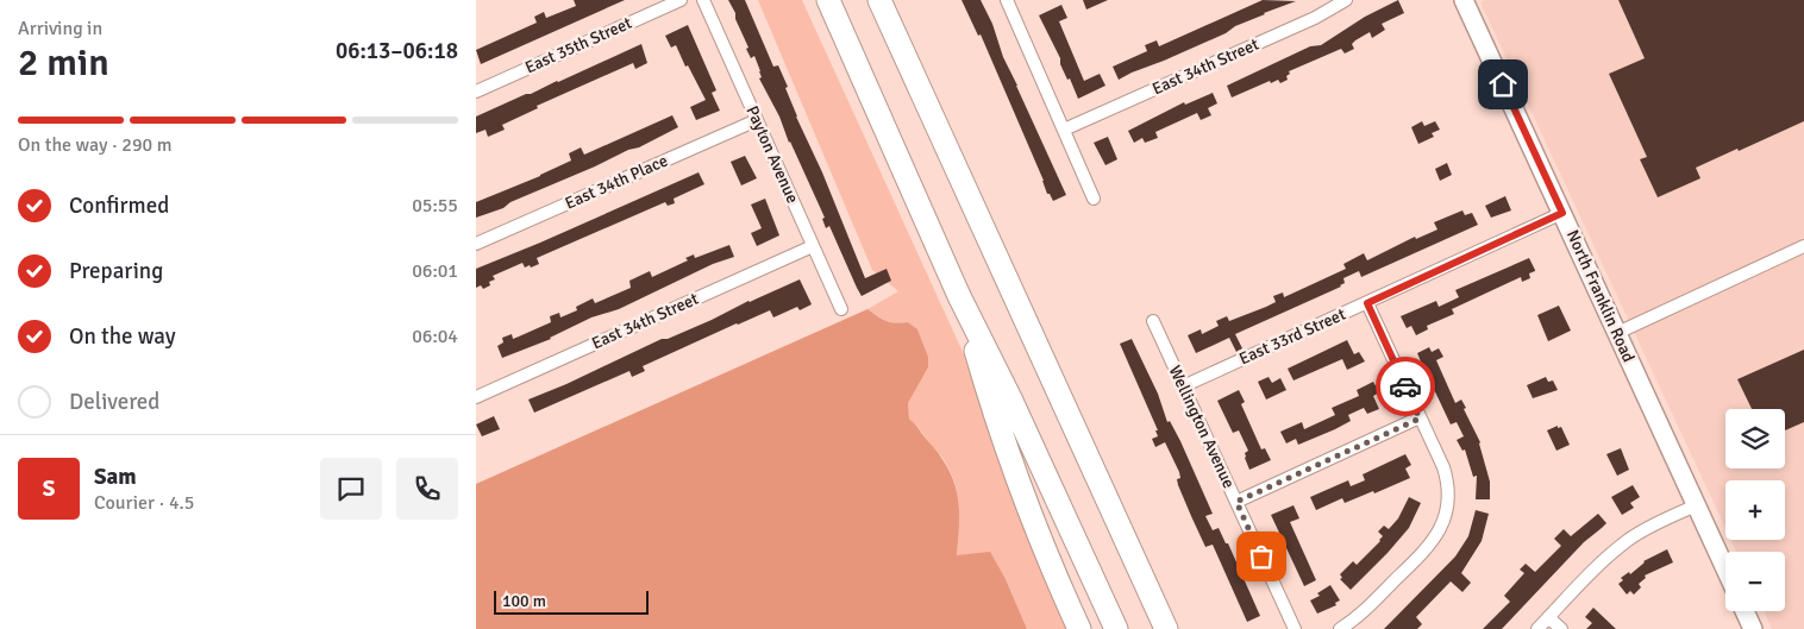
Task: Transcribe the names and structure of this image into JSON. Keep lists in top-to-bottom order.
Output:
{
  "streets": {
    "main road": ["North Franklin Road"],
    "street": [
      "East 35th Street",
      "East 34th Street",
      "Payton Avenue",
      "East 34th Place",
      "East 33rd Street",
      "Wellington Avenue"
    ]
  },
  "crossings": [
    ["East 34th Street", "Payton Avenue"],
    ["Payton Avenue", "East 34th Place"],
    ["North Franklin Road", "East 33rd Street"],
    ["East 33rd Street", "Wellington Avenue"]
  ],
  "scale_bar": "100 m",
  "page": {
    "heading": ["2 min", "Arriving in", "06:13–06:18"],
    "panel": ["Sam", "Courier · 4.5"],
    "bar": "On the way · 290 m",
    "list": [
      ["Confirmed", "05:55"],
      ["Preparing", "06:01"],
      ["On the way", "06:04"],
      "Delivered"
    ],
    "map_buttons": ["+", "−"],
    "round": "S",
    "scale": "100 m"
  }
}
